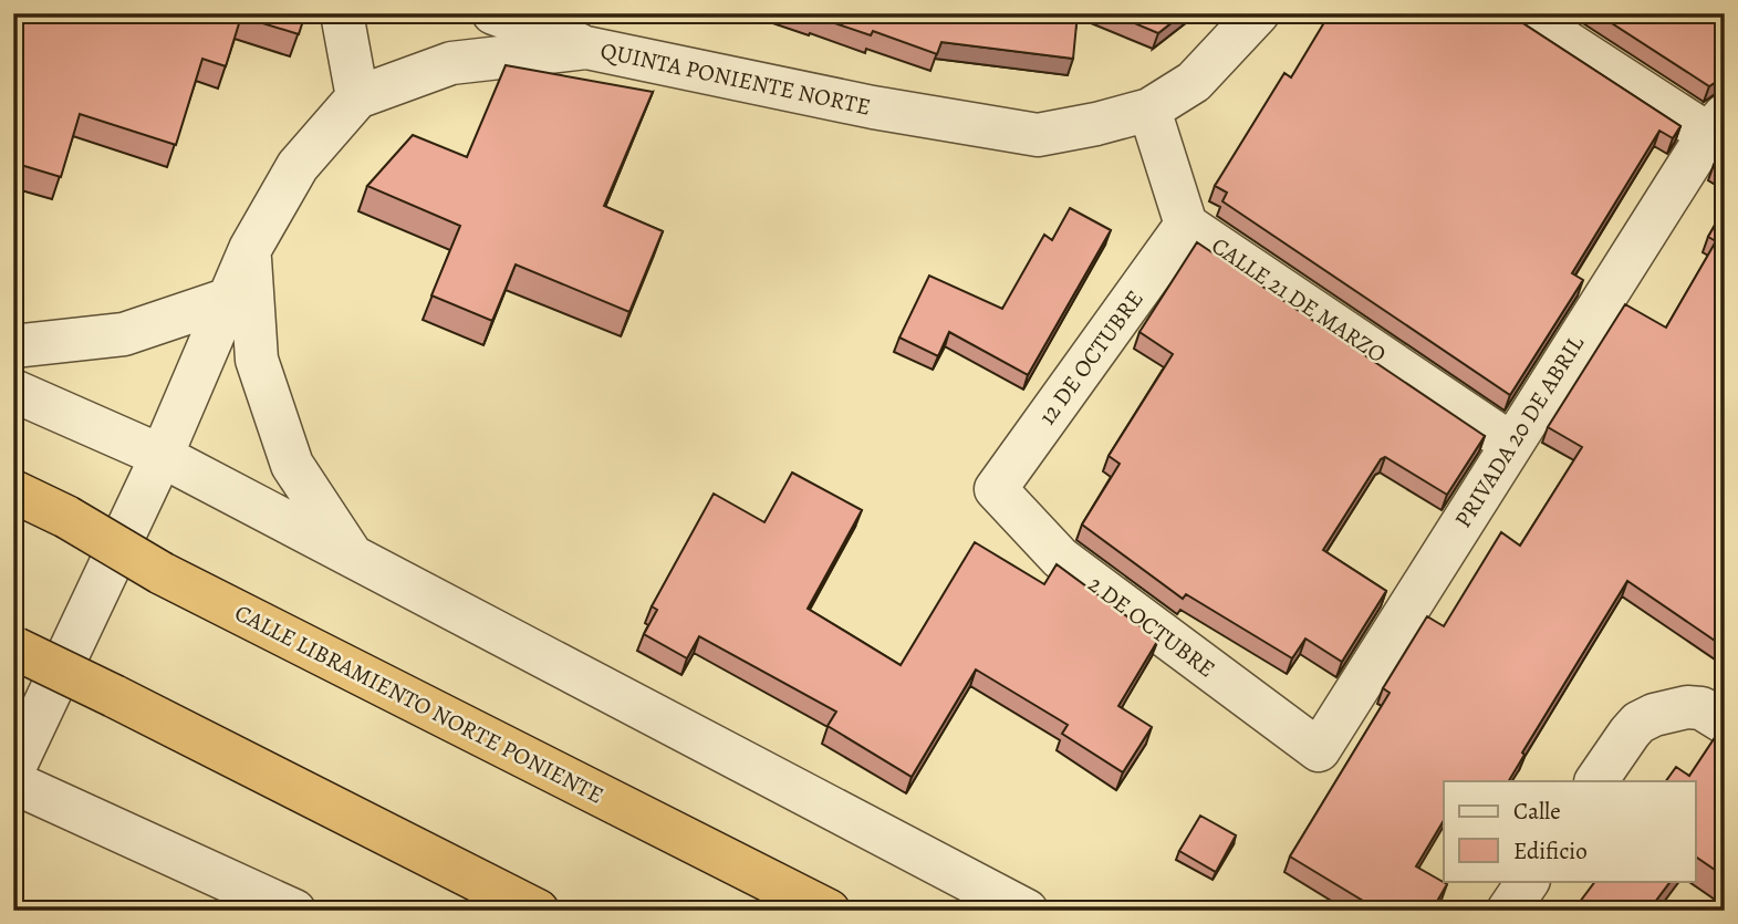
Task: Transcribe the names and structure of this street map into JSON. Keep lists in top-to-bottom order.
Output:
{
  "streets": {
    "highway": ["CALLE LIBRAMIENTO NORTE PONIENTE"],
    "street": [
      "QUINTA PONIENTE NORTE",
      "CALLE 21 DE MARZO",
      "12 DE OCTUBRE",
      "PRIVADA 20 DE ABRIL",
      "2 DE OCTUBRE"
    ]
  },
  "crossings": [
    ["QUINTA PONIENTE NORTE", "CALLE 21 DE MARZO"],
    ["CALLE 21 DE MARZO", "12 DE OCTUBRE"],
    ["CALLE 21 DE MARZO", "PRIVADA 20 DE ABRIL"],
    ["12 DE OCTUBRE", "2 DE OCTUBRE"],
    ["PRIVADA 20 DE ABRIL", "2 DE OCTUBRE"]
  ],
  "legend": ["Calle", "Edificio"]
}
